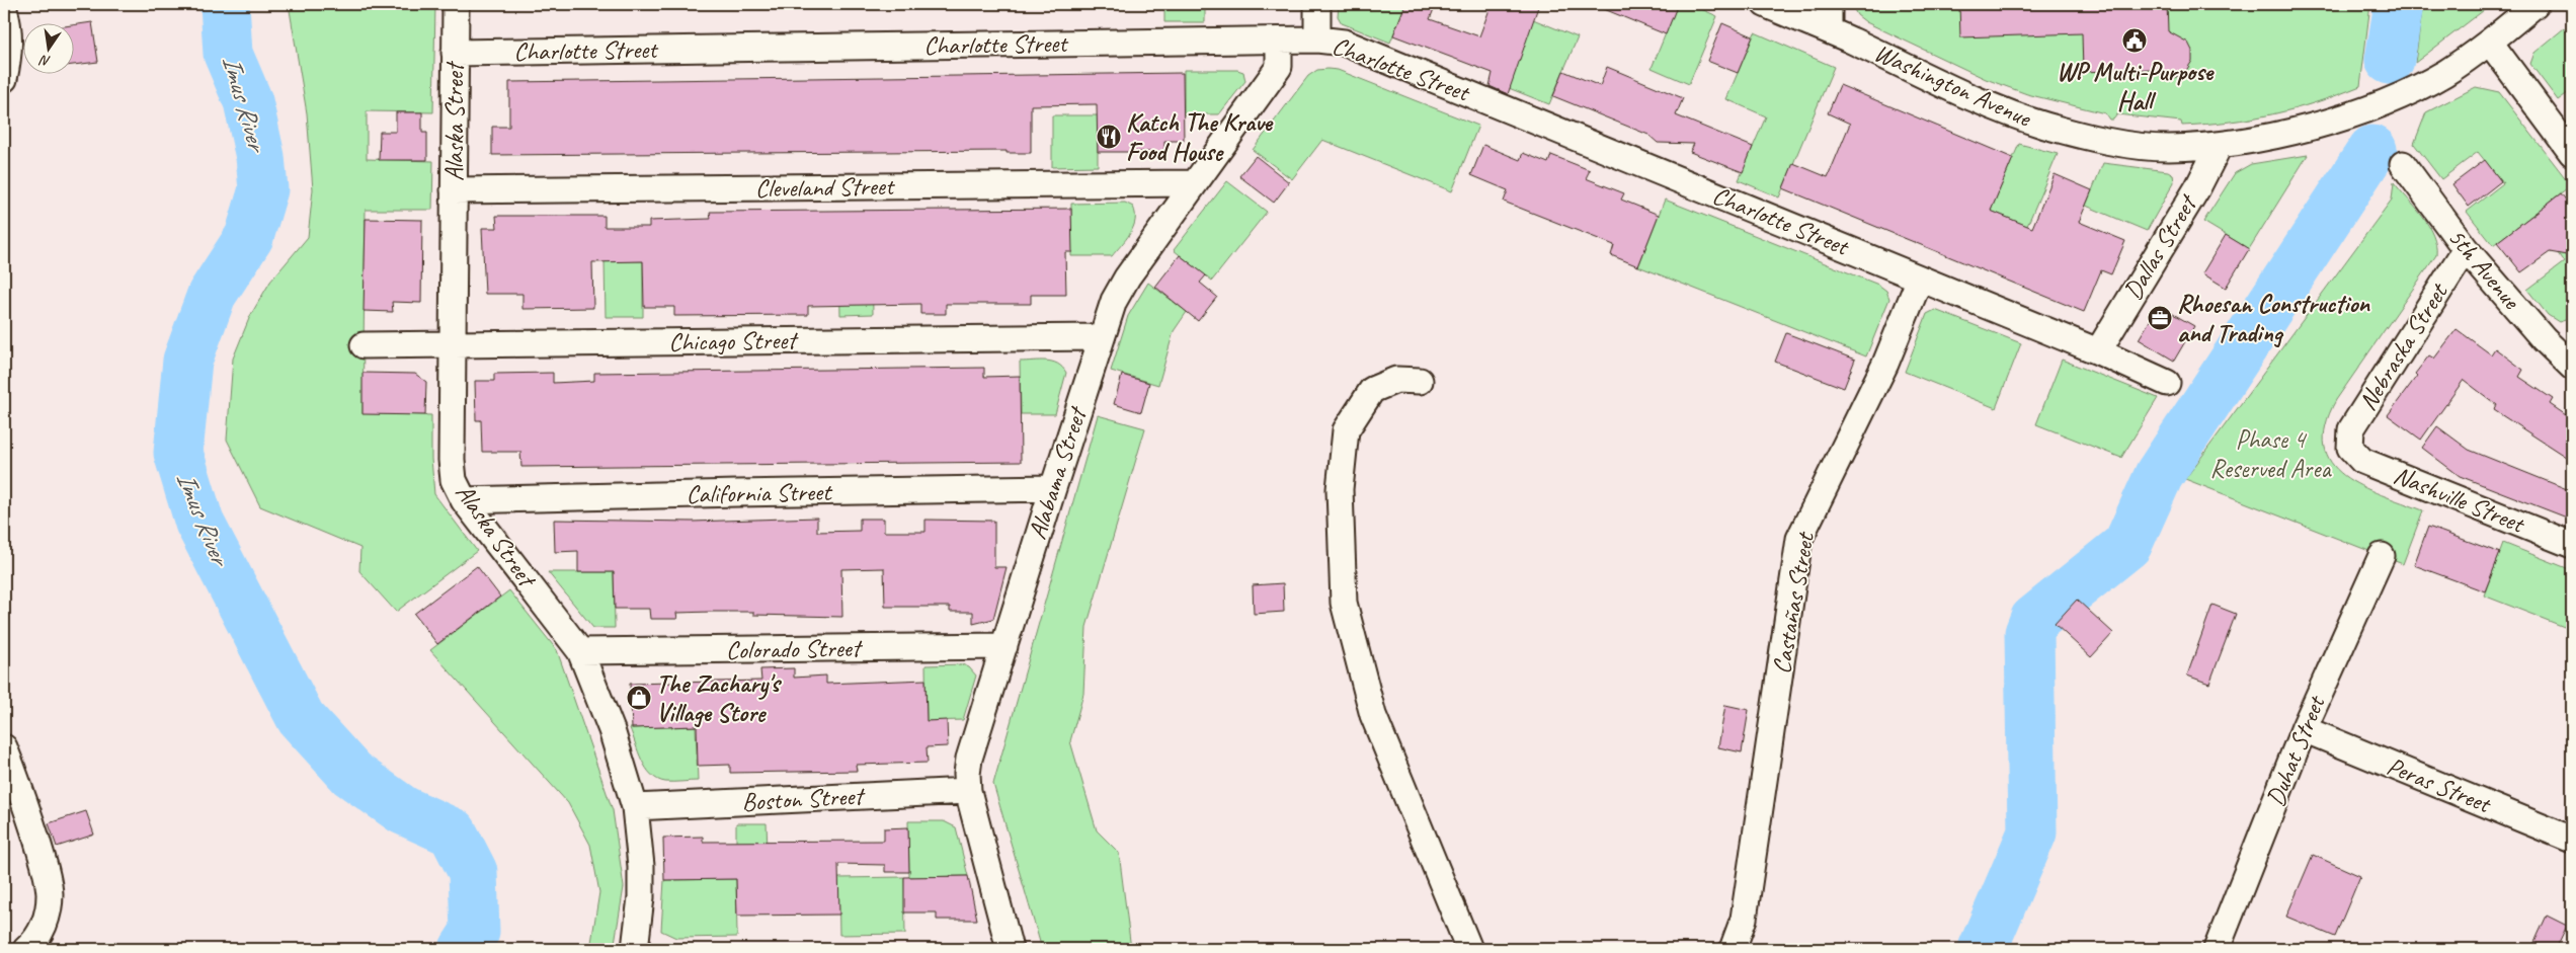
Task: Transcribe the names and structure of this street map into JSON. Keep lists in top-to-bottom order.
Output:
{
  "streets": {
    "street": [
      "Charlotte Street",
      "Washington Avenue",
      "Alaska Street",
      "Cleveland Street",
      "Dallas Street",
      "5th Avenue",
      "Chicago Street",
      "Nebraska Street",
      "Alabama Street",
      "California Street",
      "Nashville Street",
      "Castañas Street",
      "Colorado Street",
      "Duhat Street",
      "Peras Street",
      "Boston Street"
    ]
  },
  "crossings": [
    ["Charlotte Street", "Alaska Street"],
    ["Charlotte Street", "Dallas Street"],
    ["Charlotte Street", "Alabama Street"],
    ["Charlotte Street", "Castañas Street"],
    ["Washington Avenue", "Dallas Street"],
    ["Alaska Street", "Cleveland Street"],
    ["Alaska Street", "Chicago Street"],
    ["Alaska Street", "California Street"],
    ["Alaska Street", "Colorado Street"],
    ["Alaska Street", "Boston Street"],
    ["Cleveland Street", "Alabama Street"],
    ["5th Avenue", "Nebraska Street"],
    ["Chicago Street", "Alabama Street"],
    ["Nebraska Street", "Nashville Street"],
    ["Alabama Street", "California Street"],
    ["Alabama Street", "Colorado Street"],
    ["Alabama Street", "Boston Street"],
    ["Duhat Street", "Peras Street"]
  ],
  "water": ["Imus River"],
  "parks": ["Phase 4 Reserved Area"],
  "places": {
    "public building": ["WP Multi-Purpose Hall"],
    "restaurant": ["Katch The Krave Food House"],
    "office": ["Rhoesan Construction and Trading"],
    "shop": ["The Zachary's Village Store"]
  },
  "north": "bottom"
}
